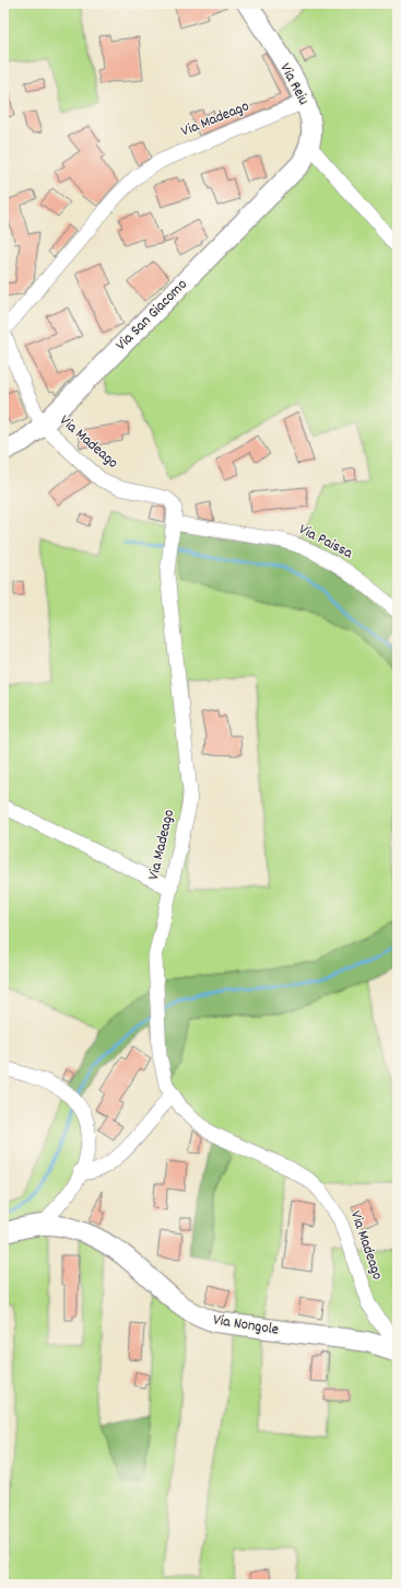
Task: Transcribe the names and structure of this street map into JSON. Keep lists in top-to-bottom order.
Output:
{
  "streets": {
    "street": [
      "Via Reiu",
      "Via Madeago",
      "Via San Giacomo",
      "Via Paissa",
      "Via Nongole"
    ]
  },
  "crossings": [
    ["Via Reiu", "Via Madeago"],
    ["Via Reiu", "Via San Giacomo"],
    ["Via Madeago", "Via San Giacomo"],
    ["Via Madeago", "Via Paissa"]
  ]
}
